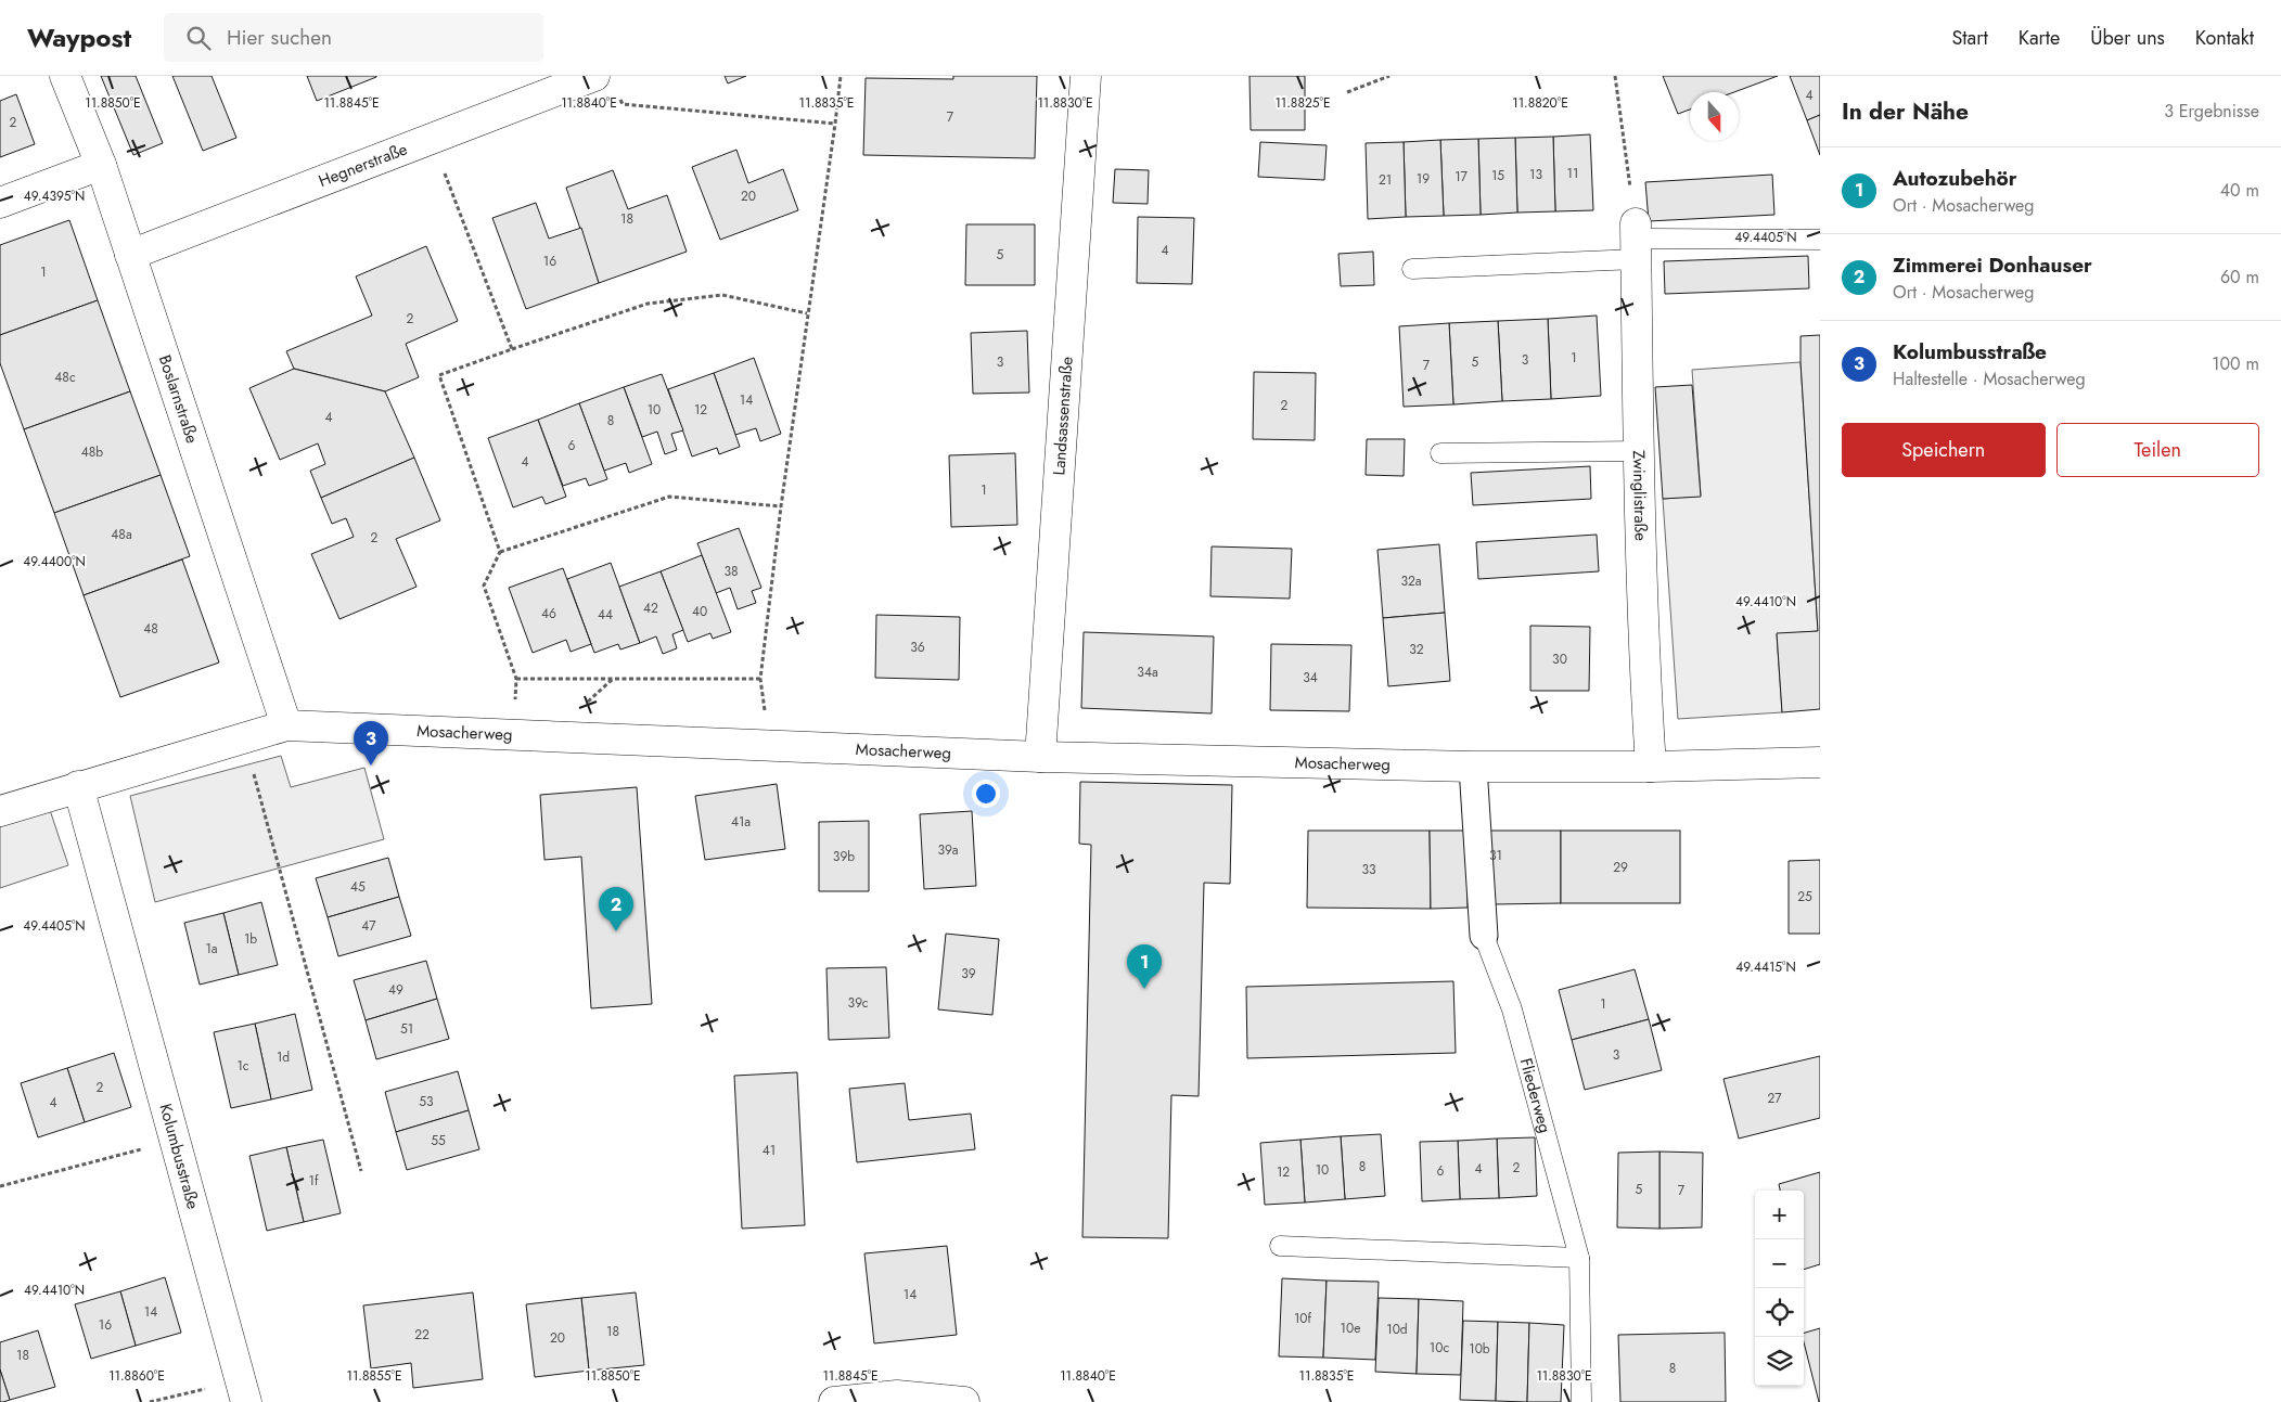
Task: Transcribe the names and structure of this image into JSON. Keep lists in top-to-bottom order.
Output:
{
  "streets": {
    "street": [
      "Hegnerstraße",
      "Boslarnstraße",
      "Landsassenstraße",
      "Zwinglistraße",
      "Mosacherweg",
      "Kolumbusstraße"
    ],
    "lane": ["Fliederweg"]
  },
  "crossings": [
    ["Hegnerstraße", "Boslarnstraße"],
    ["Boslarnstraße", "Mosacherweg"],
    ["Landsassenstraße", "Mosacherweg"],
    ["Zwinglistraße", "Mosacherweg"],
    ["Mosacherweg", "Kolumbusstraße"]
  ],
  "house_numbers": [
    "4",
    "7",
    "2",
    "11",
    "13",
    "15",
    "17",
    "19",
    "21",
    "20",
    "18",
    "4",
    "5",
    "16",
    "1",
    "2",
    "1",
    "3",
    "3",
    "5",
    "7",
    "48c",
    "14",
    "2",
    "10",
    "12",
    "4",
    "8",
    "6",
    "48b",
    "4",
    "1",
    "48a",
    "2",
    "38",
    "32a",
    "42",
    "40",
    "46",
    "44",
    "48",
    "36",
    "32",
    "30",
    "34a",
    "34",
    "41a",
    "39a",
    "31",
    "39b",
    "29",
    "33",
    "45",
    "25",
    "47",
    "1b",
    "1a",
    "39",
    "49",
    "39c",
    "1",
    "51",
    "3",
    "1d",
    "1c",
    "2",
    "27",
    "53",
    "4",
    "55",
    "41",
    "8",
    "2",
    "4",
    "10",
    "6",
    "12",
    "1f",
    "5",
    "7",
    "14",
    "14",
    "10f",
    "16",
    "10e",
    "10d",
    "18",
    "22",
    "20",
    "10c",
    "10b",
    "18",
    "8"
  ],
  "north": "bottom",
  "page": {
    "header": "Waypost",
    "search": "Hier suchen",
    "nav": [
      "Start",
      "Karte",
      "Über uns",
      "Kontakt"
    ],
    "heading": ["In der Nähe", "3 Ergebnisse"],
    "list": [
      {
        "mark": "1",
        "name": "Autozubehör",
        "note": "Ort · Mosacherweg",
        "value": "40 m"
      },
      {
        "mark": "2",
        "name": "Zimmerei Donhauser",
        "note": "Ort · Mosacherweg",
        "value": "60 m"
      },
      {
        "mark": "3",
        "name": "Kolumbusstraße",
        "note": "Haltestelle · Mosacherweg",
        "value": "100 m"
      }
    ],
    "buttons": ["Speichern", "Teilen"],
    "pins": ["3", "2", "1"],
    "map_buttons": ["+", "−"]
  },
  "coordinates": [
    "11.8850°E",
    "11.8845°E",
    "11.8840°E",
    "11.8835°E",
    "11.8830°E",
    "11.8825°E",
    "11.8820°E",
    "49.4395°N",
    "49.4405°N",
    "49.4400°N",
    "49.4410°N",
    "49.4415°N",
    "11.8860°E",
    "11.8855°E"
  ]
}
